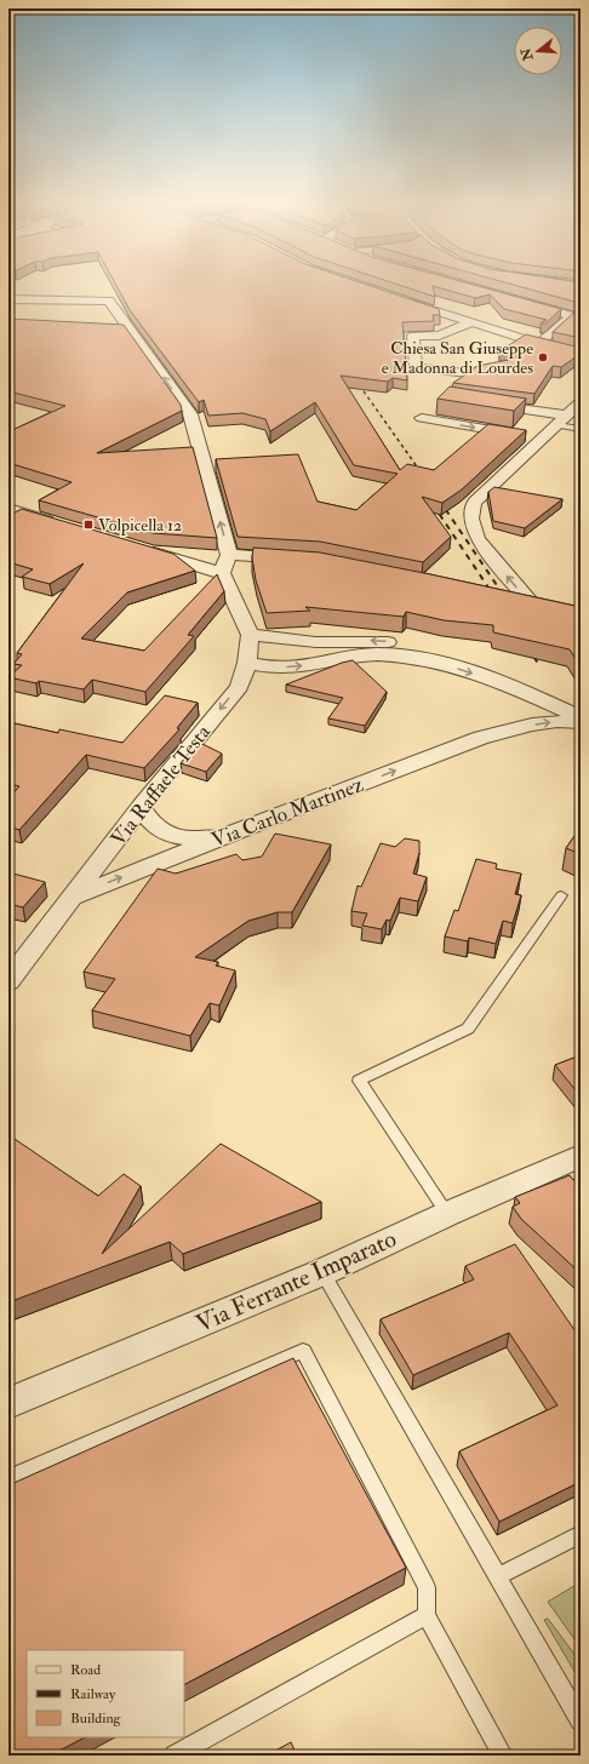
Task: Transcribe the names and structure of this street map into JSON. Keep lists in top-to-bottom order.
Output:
{
  "streets": {
    "street": ["Via Raffaele Testa", "Via Carlo Martinez", "Via Ferrante Imparato"]
  },
  "crossings": [
    ["Via Raffaele Testa", "Via Carlo Martinez"]
  ],
  "one_way": ["Via Raffaele Testa", "Via Carlo Martinez"],
  "places": {
    "other": ["Chiesa San Giuseppe e Madonna di Lourdes"],
    "transit": ["Volpicella 12"]
  },
  "legend": ["Road", "Railway", "Building"],
  "north": "left"
}
